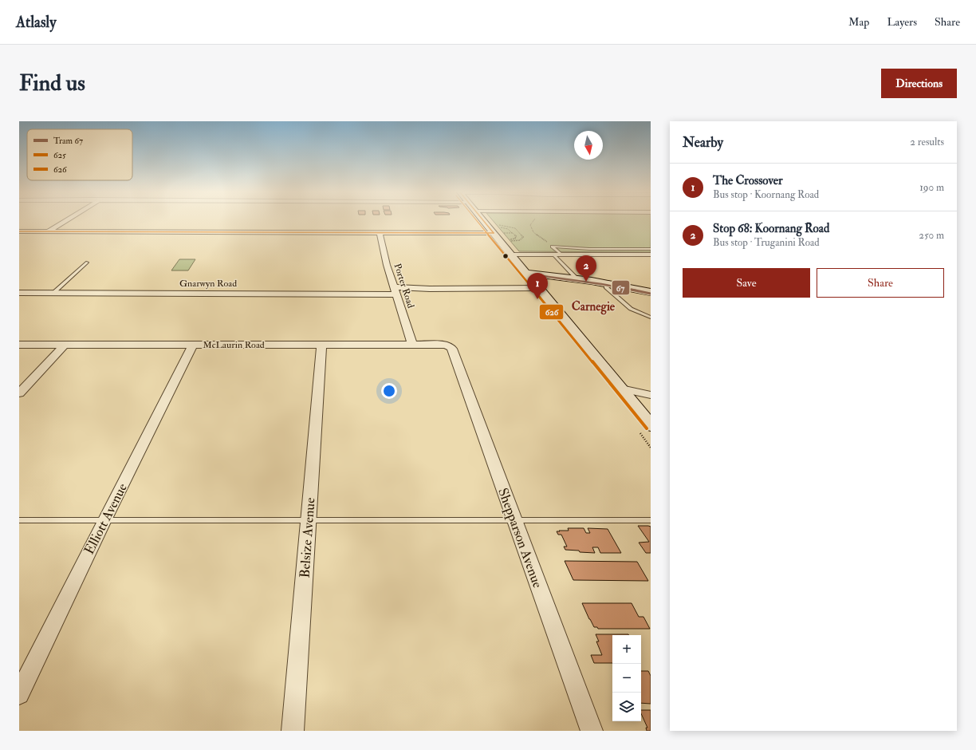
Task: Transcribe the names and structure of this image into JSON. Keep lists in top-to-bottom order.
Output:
{
  "streets": {
    "street": [
      "Gnarwyn Road",
      "Porter Road",
      "McLaurin Road",
      "Elliott Avenue",
      "Belsize Avenue",
      "Shepparson Avenue"
    ]
  },
  "crossings": [
    ["Gnarwyn Road", "Porter Road"],
    ["Porter Road", "McLaurin Road"],
    ["McLaurin Road", "Elliott Avenue"],
    ["McLaurin Road", "Belsize Avenue"],
    ["McLaurin Road", "Shepparson Avenue"]
  ],
  "districts": ["Carnegie"],
  "lines": ["transit line 625", "transit line 626", "tram line 67"],
  "legend": ["Tram 67", "625", "626"],
  "north": "bottom",
  "page": {
    "header": "Atlasly",
    "nav": ["Map", "Layers", "Share"],
    "buttons": [
      "Directions",
      ["Save", "Share"]
    ],
    "title": "Find us",
    "heading": ["Nearby", "2 results"],
    "list": [
      {
        "mark": "1",
        "name": "The Crossover",
        "note": "Bus stop · Koornang Road",
        "value": "190 m"
      },
      {
        "mark": "2",
        "name": "Stop 68: Koornang Road",
        "note": "Bus stop · Truganini Road",
        "value": "250 m"
      }
    ],
    "pins": ["2", "1"],
    "map_buttons": ["+", "−"]
  }
}
